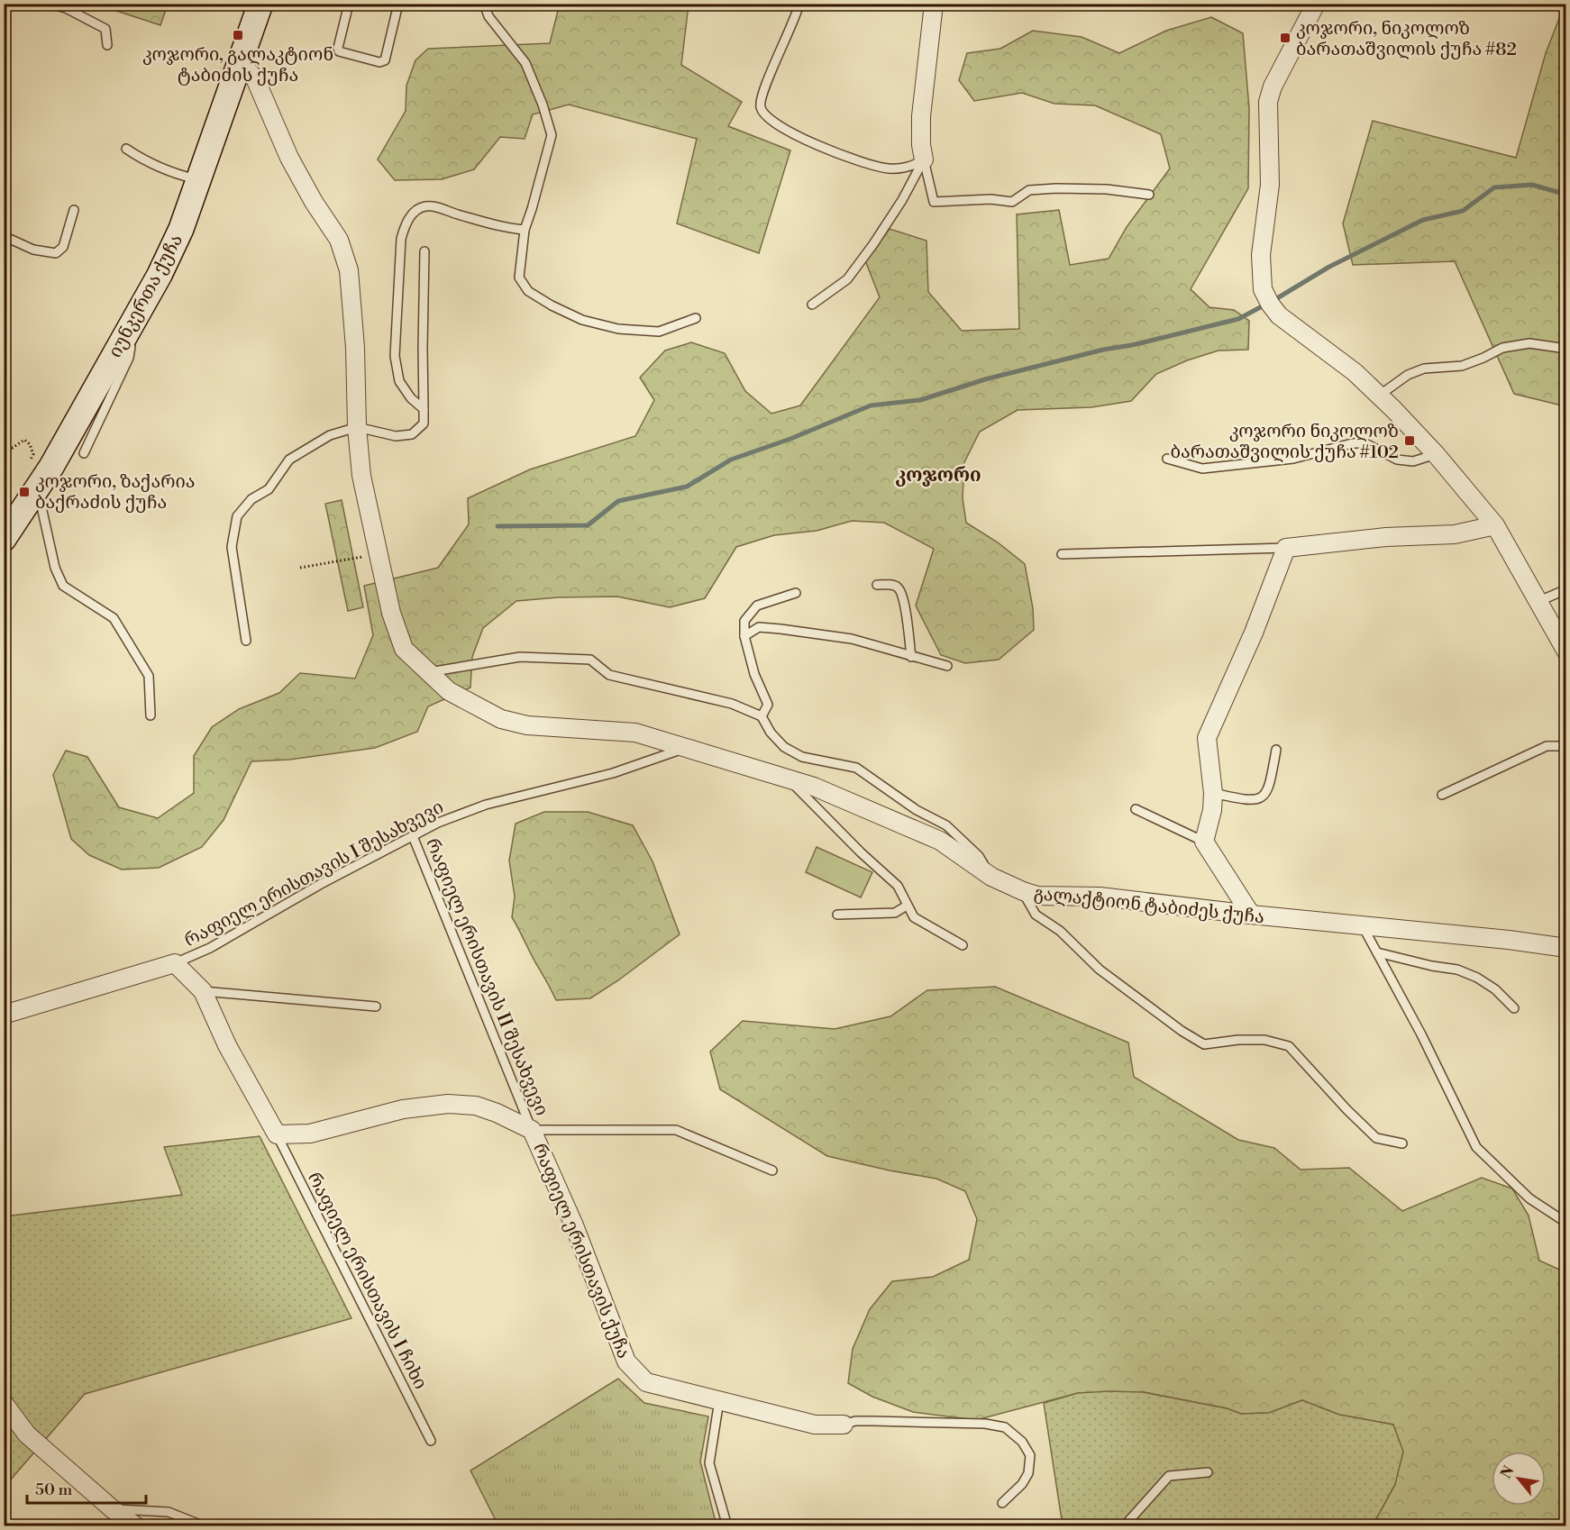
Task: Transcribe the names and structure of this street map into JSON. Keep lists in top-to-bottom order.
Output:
{
  "streets": {
    "main road": ["იუნკერთა ქუჩა"],
    "street": ["გალაქტიონ ტაბიძეს ქუჩა", "რაფიელ ერისთავის ქუჩა"],
    "lane": ["რაფიელ ერისთავის I შესახვევი", "რაფიელ ერისთავის II შესახვევი", "რაფიელ ერისთავის I ჩიხი"]
  },
  "crossings": [
    ["იუნკერთა ქუჩა", "გალაქტიონ ტაბიძეს ქუჩა"],
    ["რაფიელ ერისთავის I შესახვევი", "გალაქტიონ ტაბიძეს ქუჩა"],
    ["რაფიელ ერისთავის I შესახვევი", "რაფიელ ერისთავის II შესახვევი"],
    ["რაფიელ ერისთავის II შესახვევი", "რაფიელ ერისთავის ქუჩა"],
    ["რაფიელ ერისთავის ქუჩა", "რაფიელ ერისთავის I ჩიხი"]
  ],
  "districts": ["კოჯორი"],
  "places": {
    "transit": [
      "კოჯორი, გალაკტიონ ტაბიძის ქუჩა",
      "კოჯორი, ნიკოლოზ ბარათაშვილის ქუჩა #82",
      "კოჯორი ნიკოლოზ ბარათაშვილის ქუჩა #102",
      "კოჯორი, ზაქარია ბაქრაძის ქუჩა"
    ]
  },
  "scale_bar": "50 m",
  "north": "top left"
}
